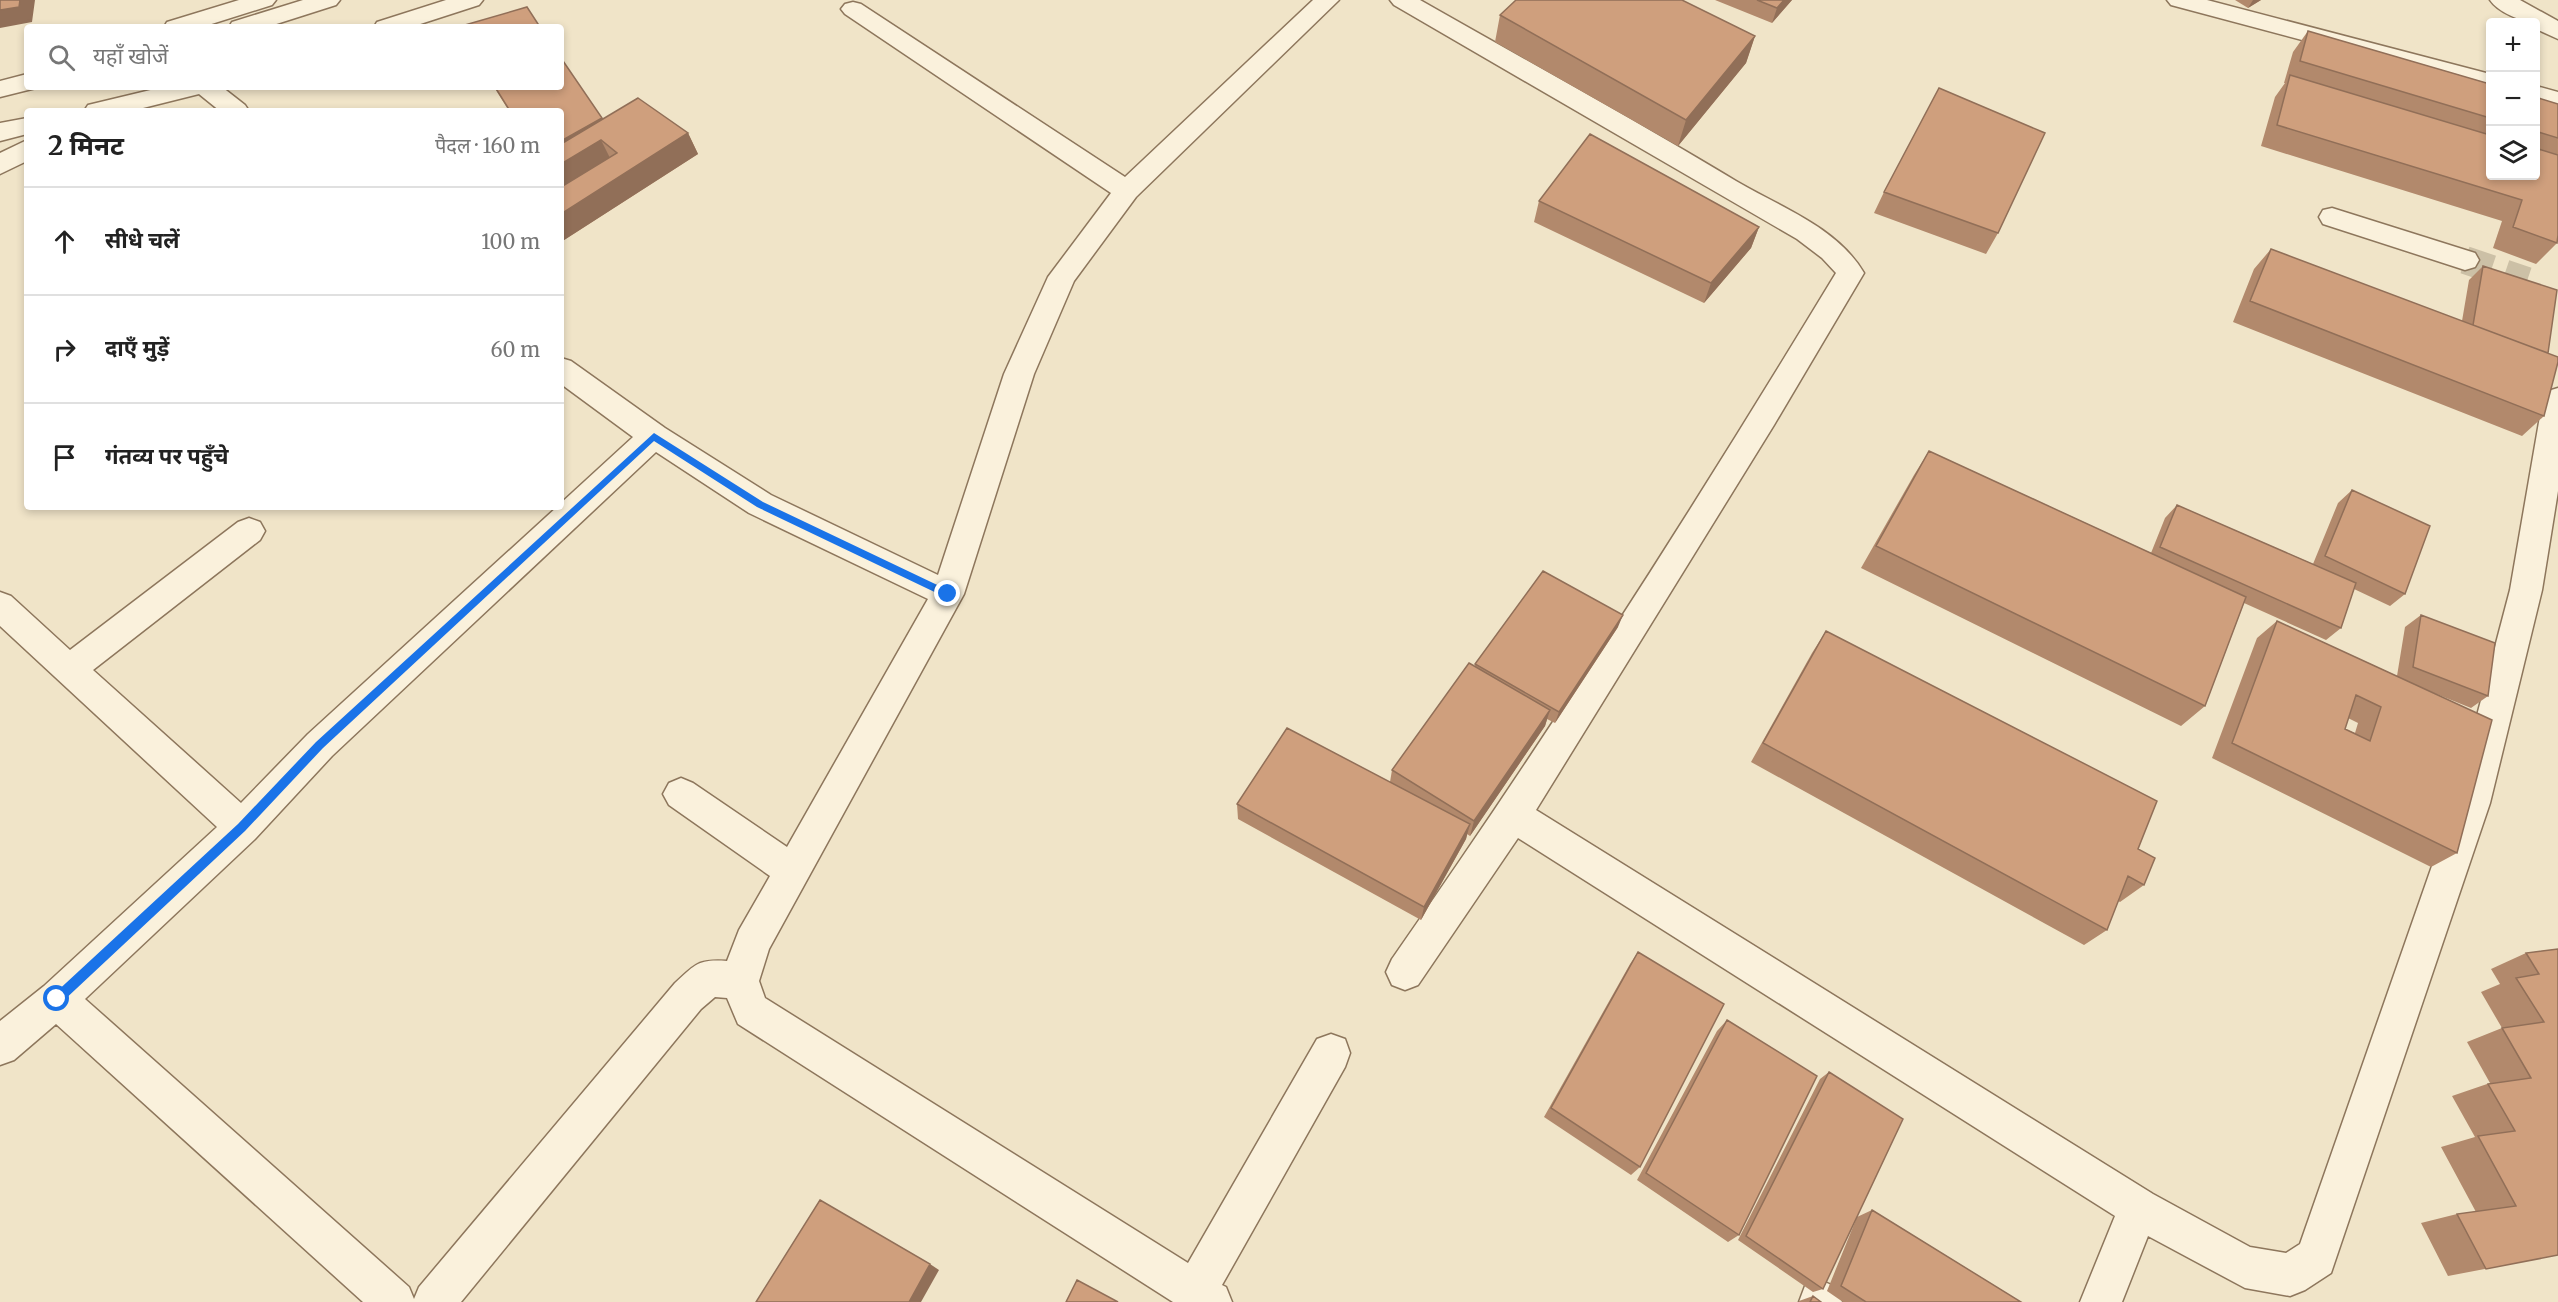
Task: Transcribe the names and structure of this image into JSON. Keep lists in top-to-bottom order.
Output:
{
  "page": {
    "map_buttons": ["+", "−"],
    "search": "यहाँ खोजें",
    "heading": ["2 मिनट", "पैदल · 160 m"],
    "list": [
      ["सीधे चलें", "100 m"],
      ["दाएँ मुड़ें", "60 m"],
      "गंतव्य पर पहुँचे"
    ]
  }
}
